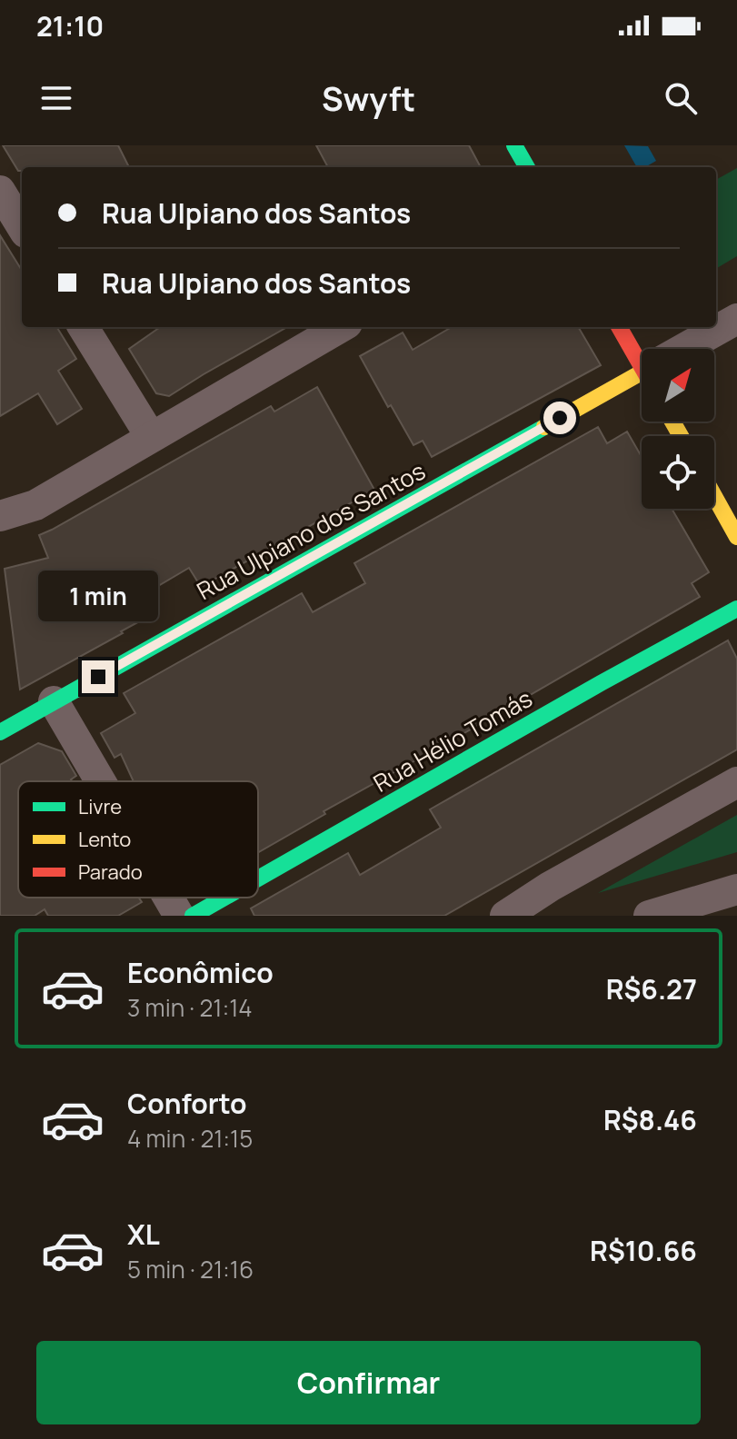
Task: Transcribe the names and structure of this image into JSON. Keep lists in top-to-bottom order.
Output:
{
  "streets": {
    "street": ["Rua Ulpiano dos Santos", "Rua Hélio Tomás"]
  },
  "legend": ["Livre", "Lento", "Parado"],
  "north": "top right",
  "page": {
    "status": "21:10",
    "header": "Swyft",
    "banner": ["Rua Ulpiano dos Santos", "Rua Ulpiano dos Santos"],
    "bubble": "1 min",
    "list": [
      {
        "name": "Econômico",
        "note": "3 min · 21:14",
        "value": "R$6.27"
      },
      {
        "name": "Conforto",
        "note": "4 min · 21:15",
        "value": "R$8.46"
      },
      {
        "name": "XL",
        "note": "5 min · 21:16",
        "value": "R$10.66"
      }
    ],
    "buttons": "Confirmar"
  }
}
